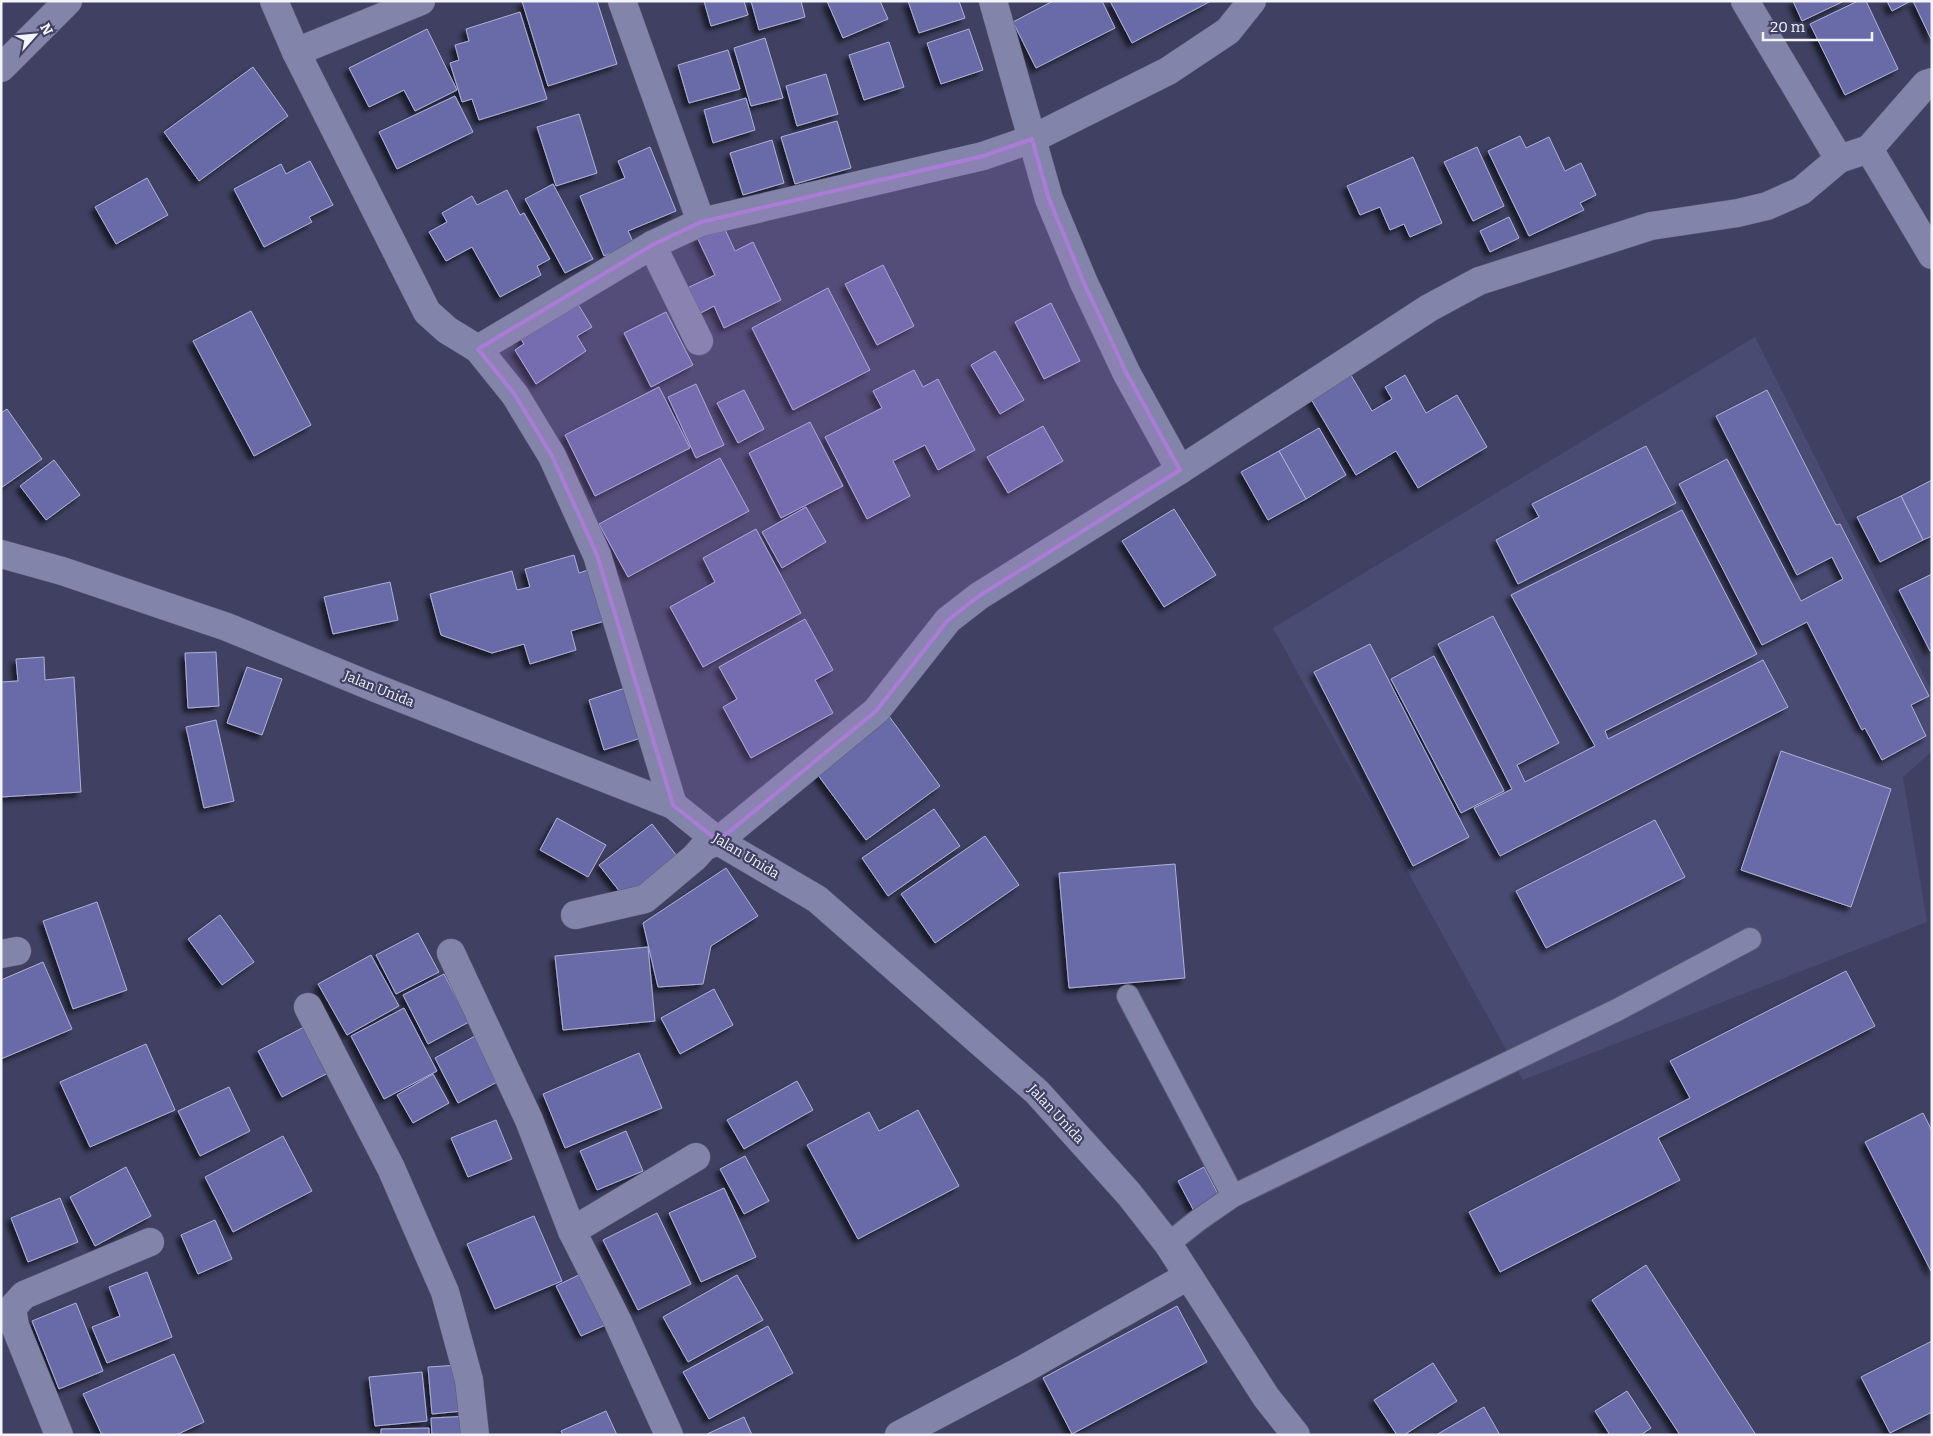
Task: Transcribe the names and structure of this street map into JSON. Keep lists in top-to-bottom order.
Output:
{
  "streets": {
    "street": ["Jalan Unida"]
  },
  "scale_bar": "20 m",
  "north": "top right"
}
